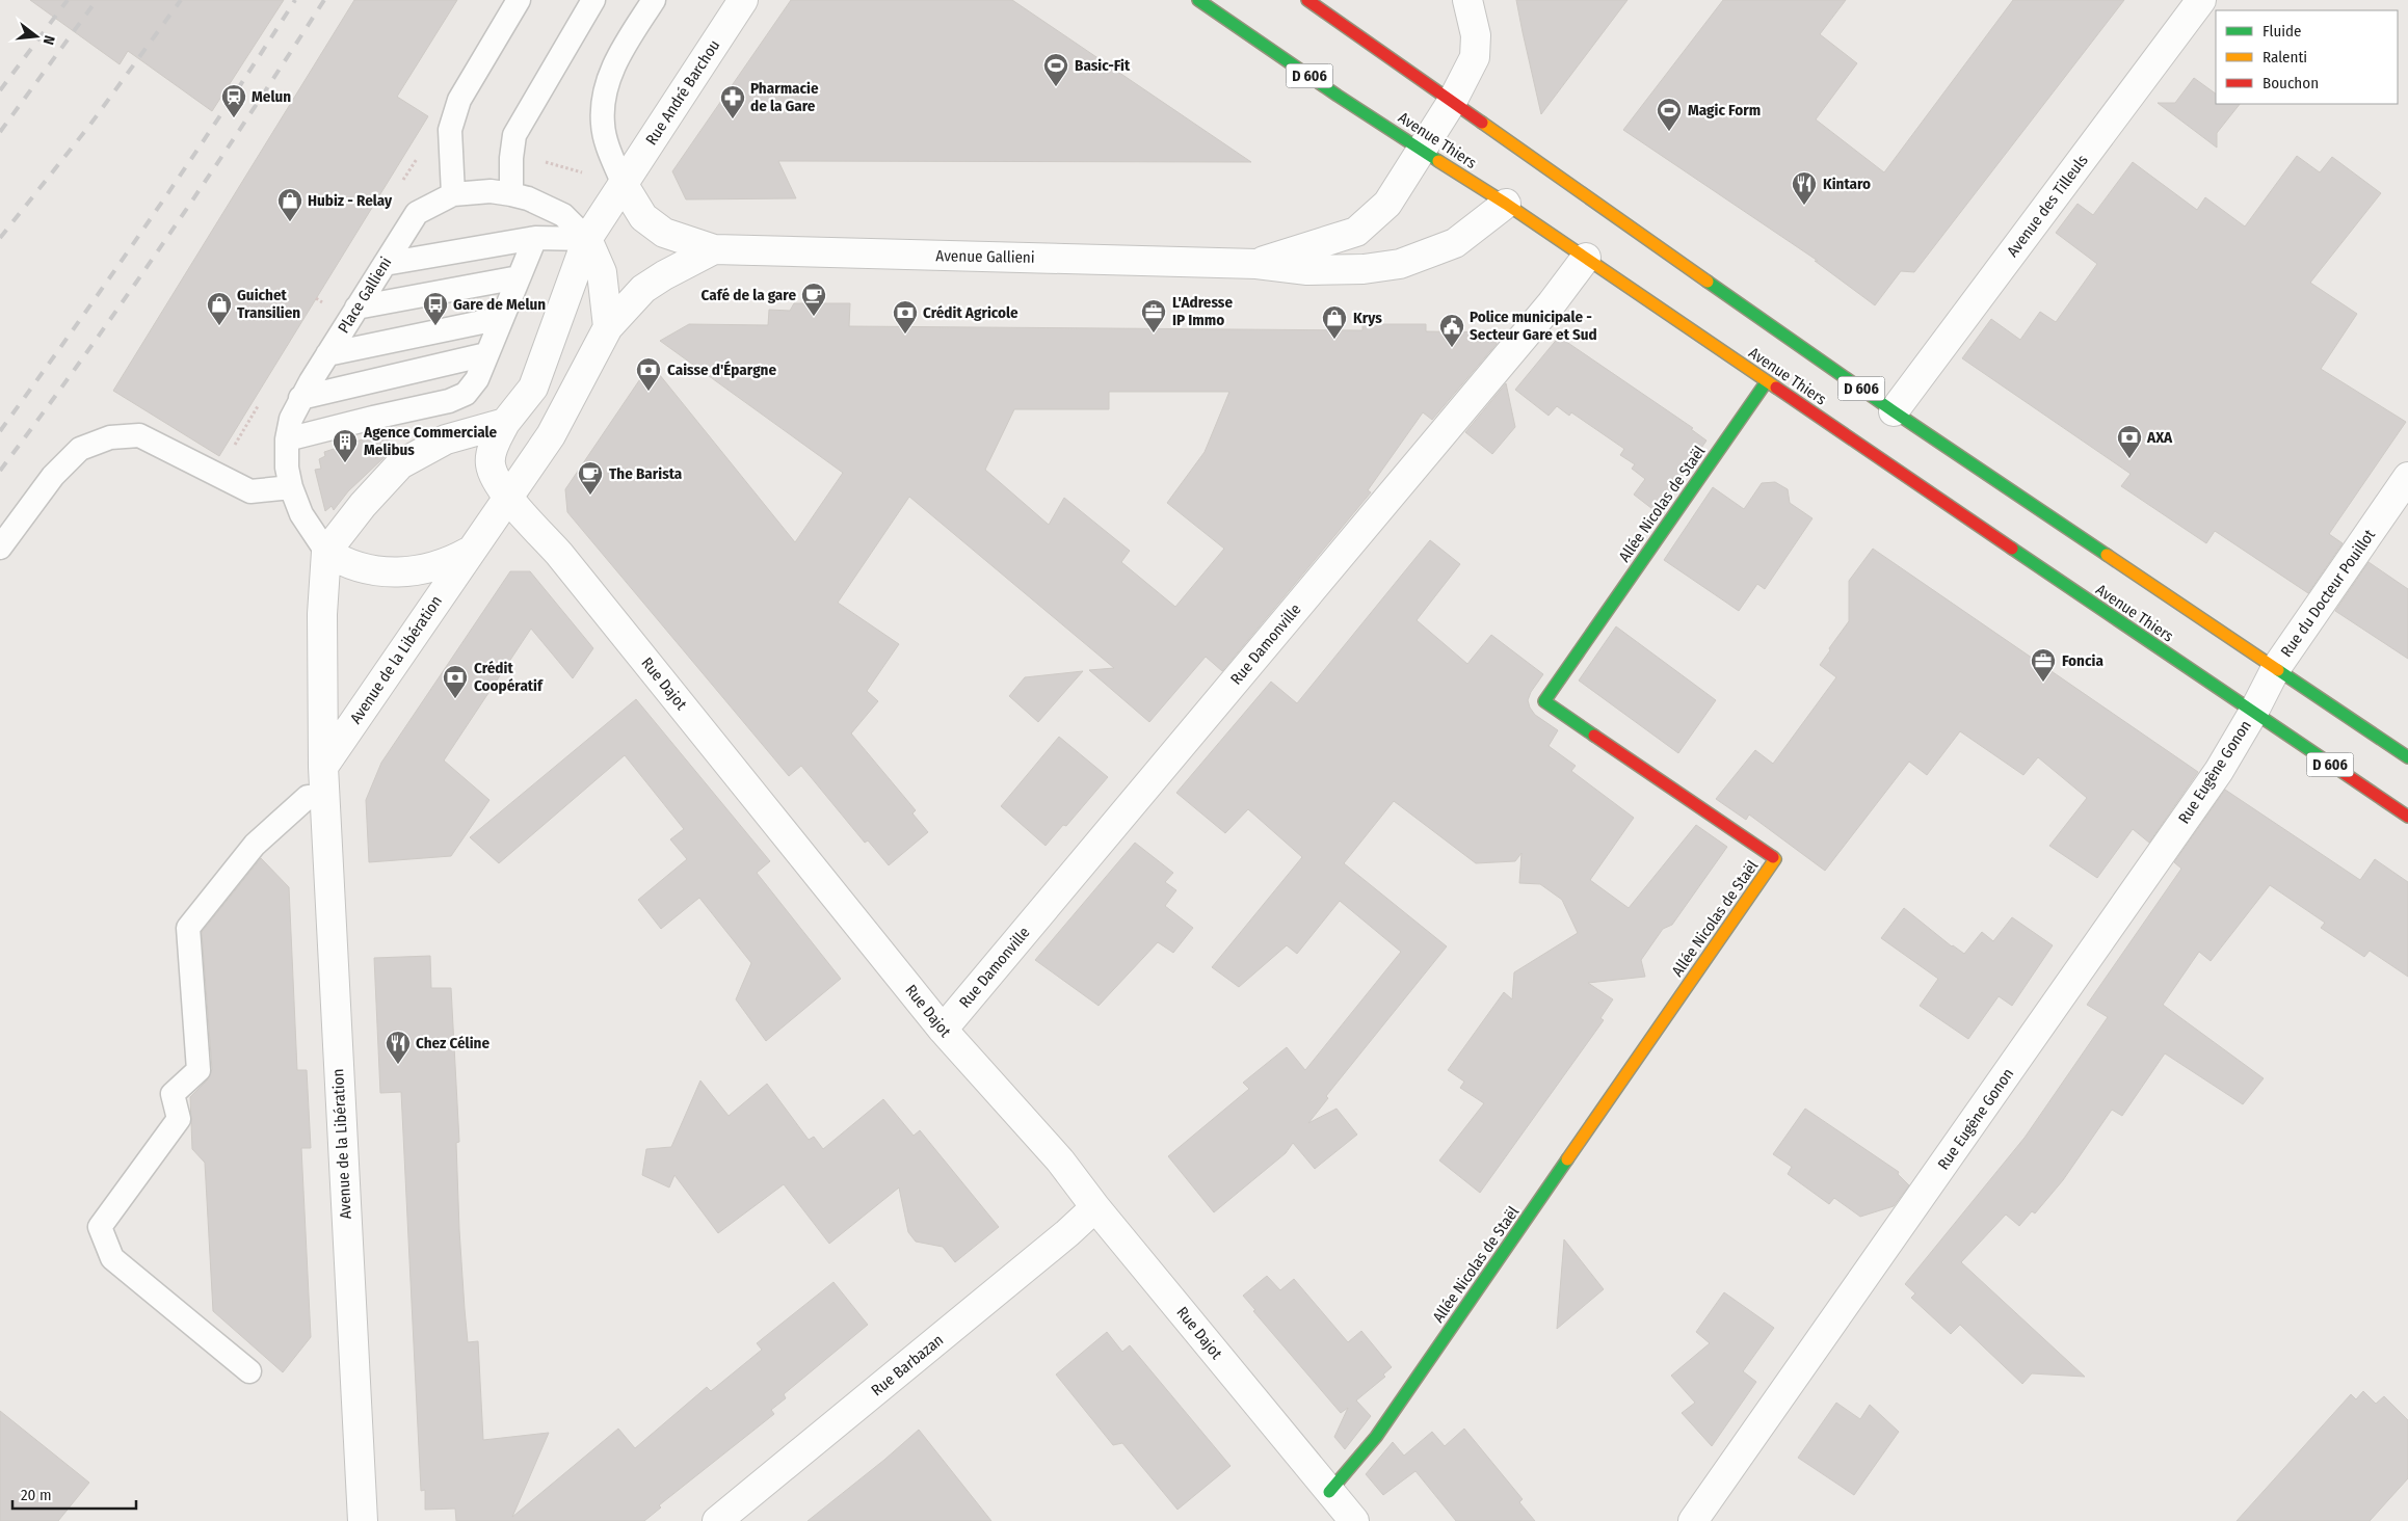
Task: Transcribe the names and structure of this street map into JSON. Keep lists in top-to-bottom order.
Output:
{
  "streets": {
    "main road": ["D 606", "Avenue Thiers", "Allée Nicolas de Staël"],
    "street": [
      "Rue André Barchou",
      "Avenue des Tilleuls",
      "Avenue Gallieni",
      "Place Gallieni",
      "Rue du Docteur Pouillot",
      "Rue Damonville",
      "Avenue de la Libération",
      "Rue Dajot",
      "Rue Eugène Gonon",
      "Rue Barbazan"
    ]
  },
  "crossings": [
    ["Rue André Barchou", "Avenue Gallieni"],
    ["Avenue Thiers", "Avenue des Tilleuls"],
    ["Avenue Thiers", "Avenue Gallieni"],
    ["Avenue Thiers", "Allée Nicolas de Staël"],
    ["Avenue Thiers", "Rue du Docteur Pouillot"],
    ["Avenue Thiers", "Rue Damonville"],
    ["Avenue Thiers", "Rue Eugène Gonon"],
    ["Avenue Gallieni", "Place Gallieni"],
    ["Place Gallieni", "Avenue de la Libération"],
    ["Place Gallieni", "Rue Dajot"],
    ["Allée Nicolas de Staël", "Rue Dajot"],
    ["Rue du Docteur Pouillot", "Rue Eugène Gonon"],
    ["Rue Damonville", "Rue Dajot"],
    ["Rue Dajot", "Rue Barbazan"]
  ],
  "places": {
    "sports": ["Basic-Fit", "Magic Form"],
    "station": ["Melun"],
    "pharmacy": ["Pharmacie de la Gare"],
    "restaurant": ["Kintaro", "Chez Céline"],
    "shop": ["Hubiz - Relay", "Guichet Transilien", "Krys"],
    "cafe": ["Café de la gare", "The Barista"],
    "bus stop": ["Gare de Melun"],
    "office": ["L'Adresse IP Immo", "Foncia"],
    "bank": [
      "Crédit Agricole",
      "Caisse d'Épargne",
      "AXA",
      "Crédit Coopératif"
    ],
    "public building": ["Police municipale - Secteur Gare et Sud"],
    "building": ["Agence Commerciale Melibus"]
  },
  "legend": ["Fluide", "Ralenti", "Bouchon"],
  "scale_bar": "20 m",
  "north": "right"
}
